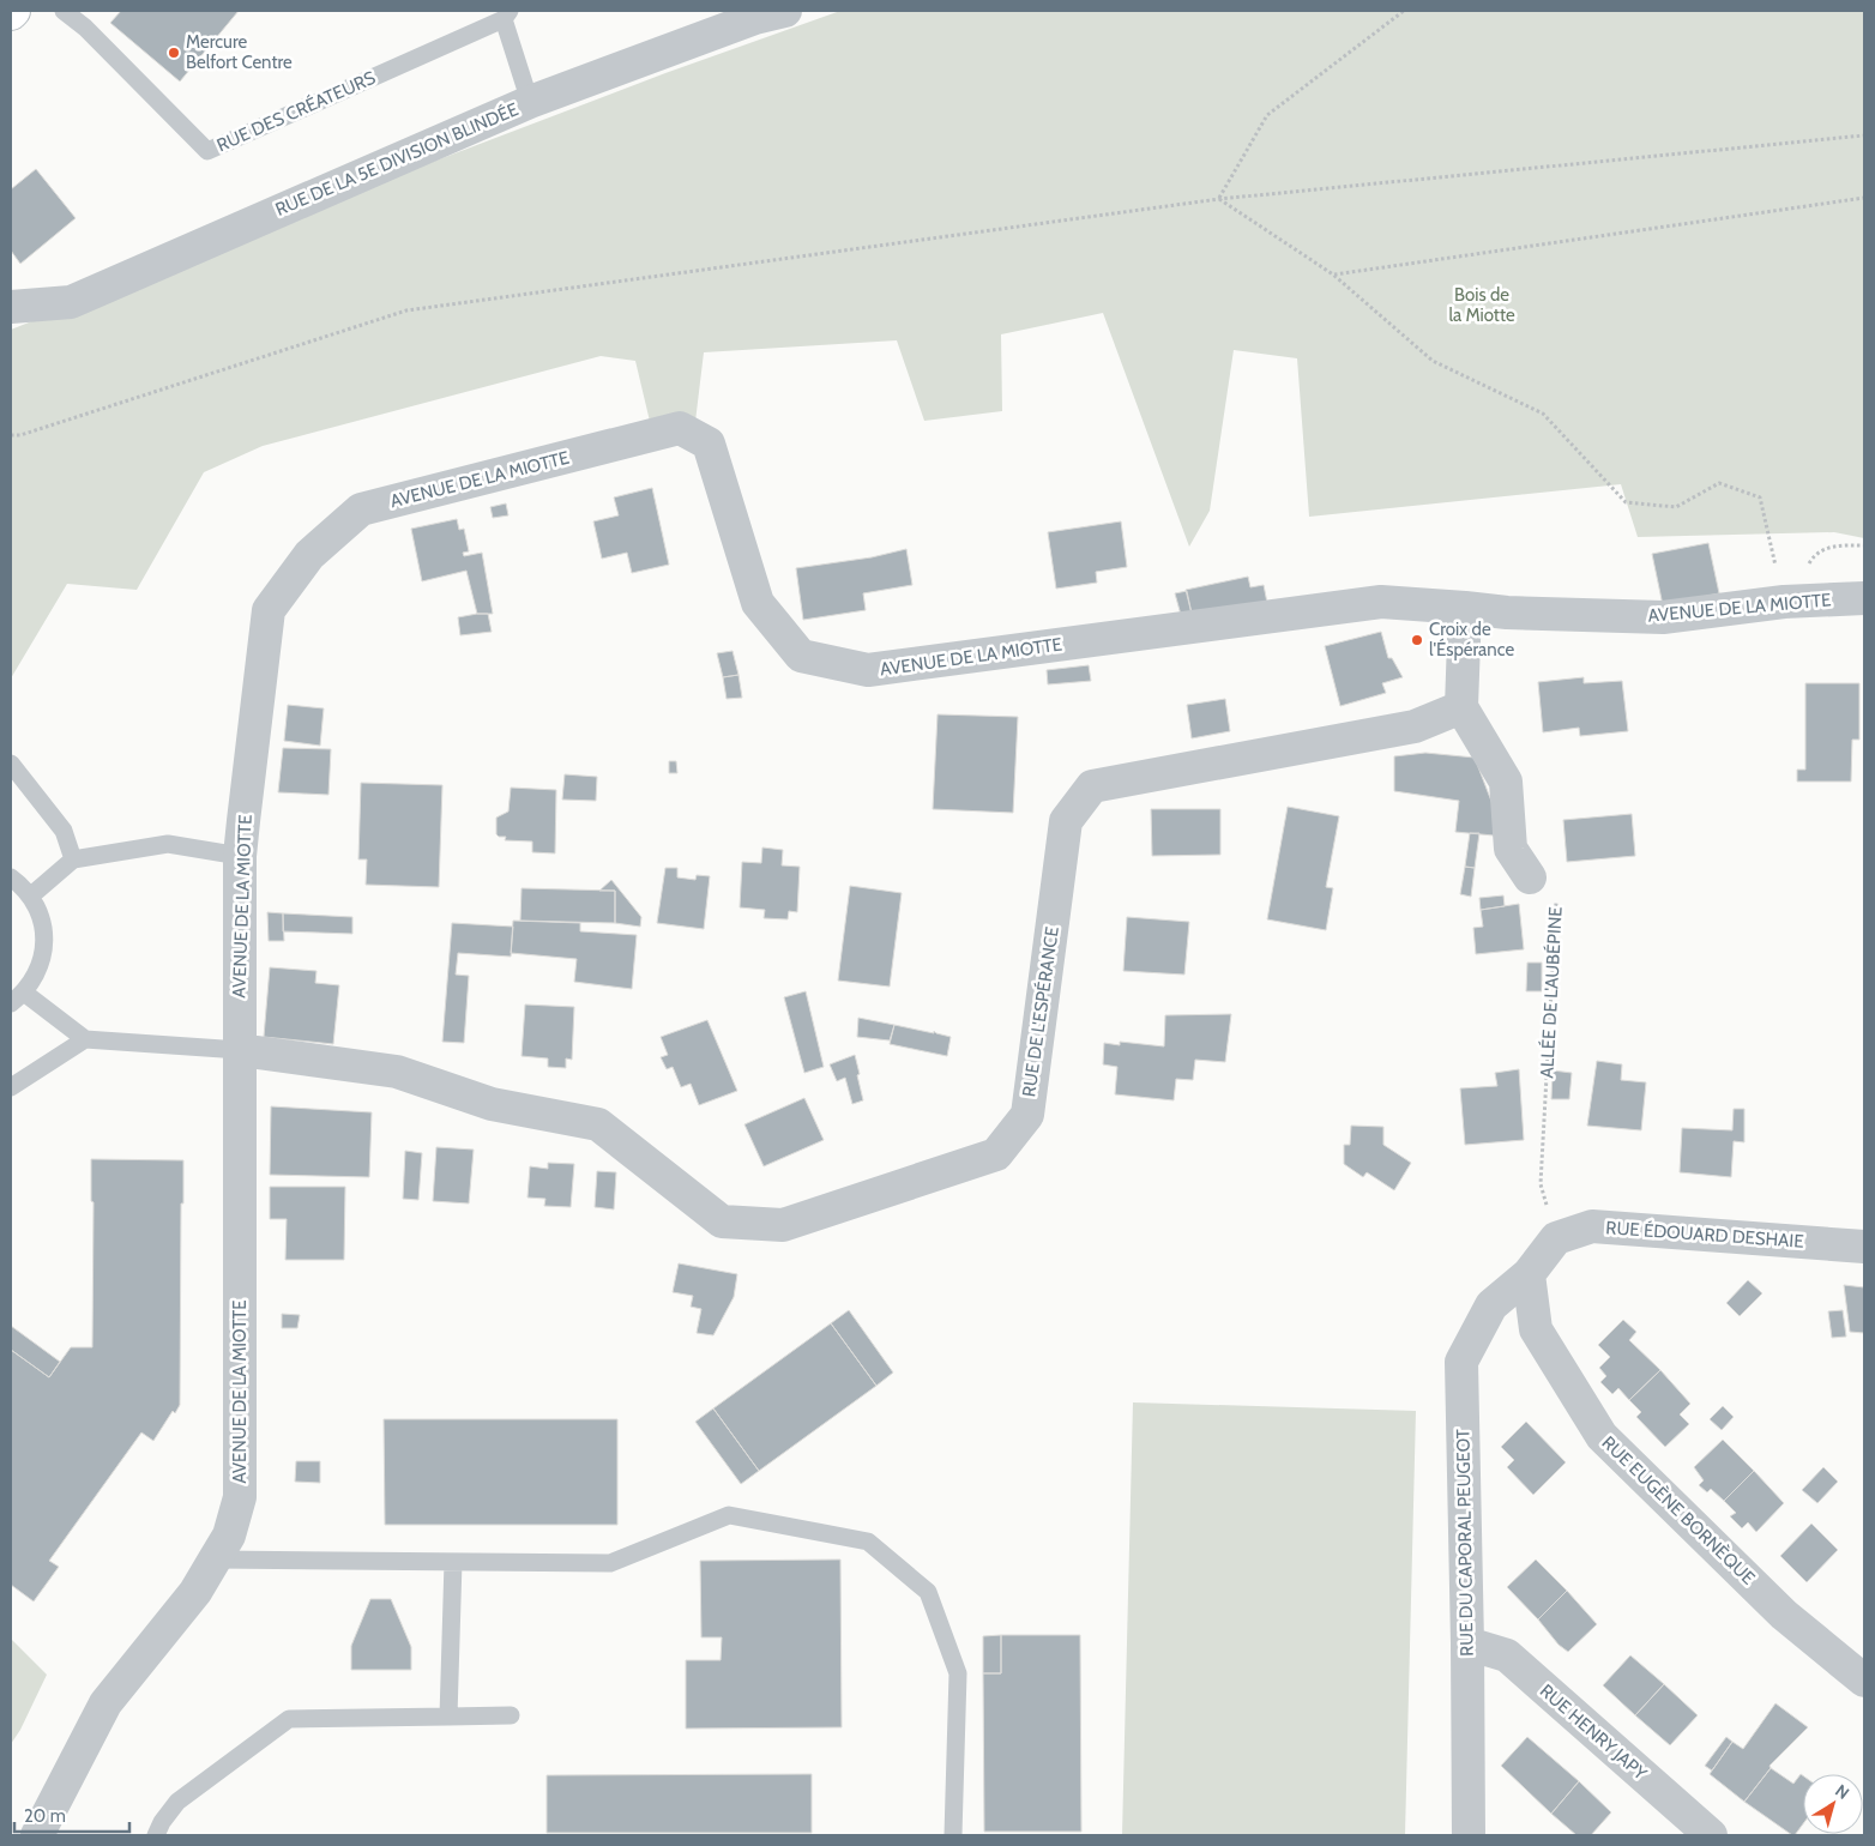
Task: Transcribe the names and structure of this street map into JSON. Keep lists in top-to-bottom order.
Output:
{
  "streets": {
    "street": [
      "RUE DE LA 5E DIVISION BLINDÉE",
      "AVENUE DE LA MIOTTE",
      "RUE DE L'ESPÉRANCE",
      "RUE ÉDOUARD DESHAIE",
      "RUE EUGÈNE BORNÈQUE",
      "RUE DU CAPORAL PEUGEOT",
      "RUE HENRY JAPY"
    ],
    "lane": ["RUE DES CRÉATEURS"],
    "path": ["ALLÉE DE L'AUBÉPINE"]
  },
  "crossings": [
    ["RUE DES CRÉATEURS", "RUE DE LA 5E DIVISION BLINDÉE"],
    ["AVENUE DE LA MIOTTE", "RUE DE L'ESPÉRANCE"],
    ["ALLÉE DE L'AUBÉPINE", "RUE ÉDOUARD DESHAIE"],
    ["RUE EUGÈNE BORNÈQUE", "RUE DU CAPORAL PEUGEOT"],
    ["RUE DU CAPORAL PEUGEOT", "RUE HENRY JAPY"]
  ],
  "parks": ["Bois de la Miotte"],
  "places": ["Mercure Belfort Centre", "Croix de l'Éspérance"],
  "scale_bar": "20 m",
  "north": "top right"
}
